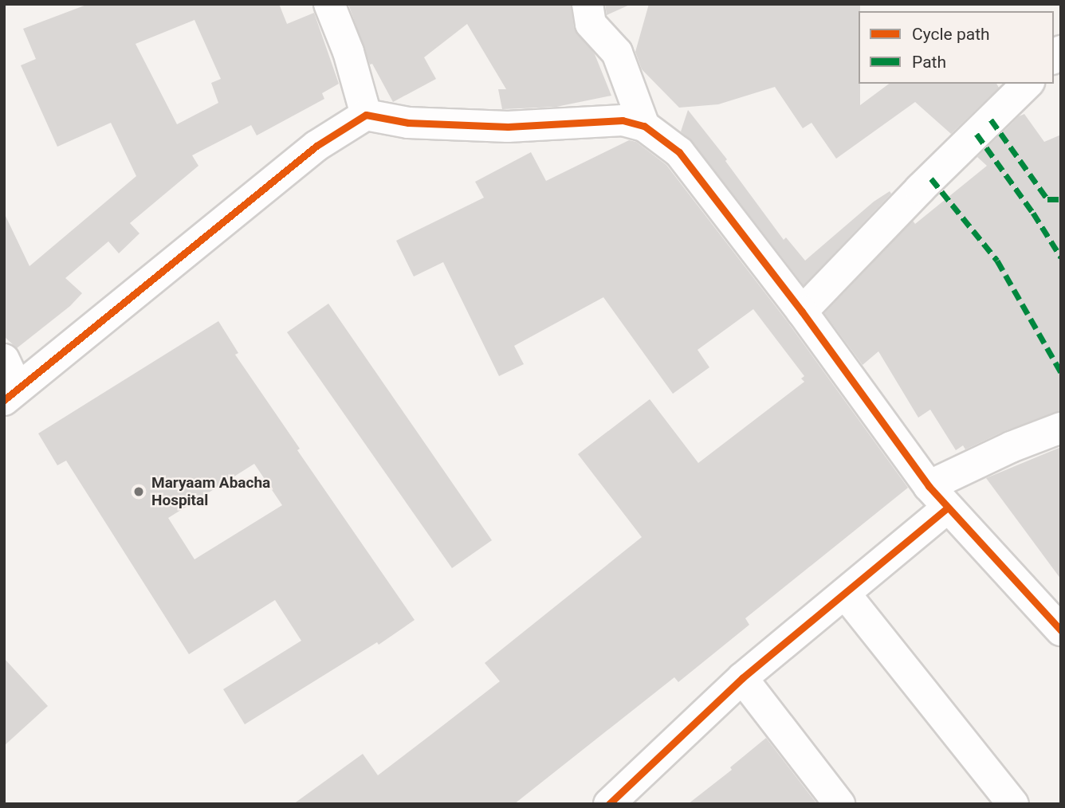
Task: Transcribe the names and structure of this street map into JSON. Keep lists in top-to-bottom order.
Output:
{
  "places": ["Maryaam Abacha Hospital"],
  "legend": ["Cycle path", "Path"]
}
